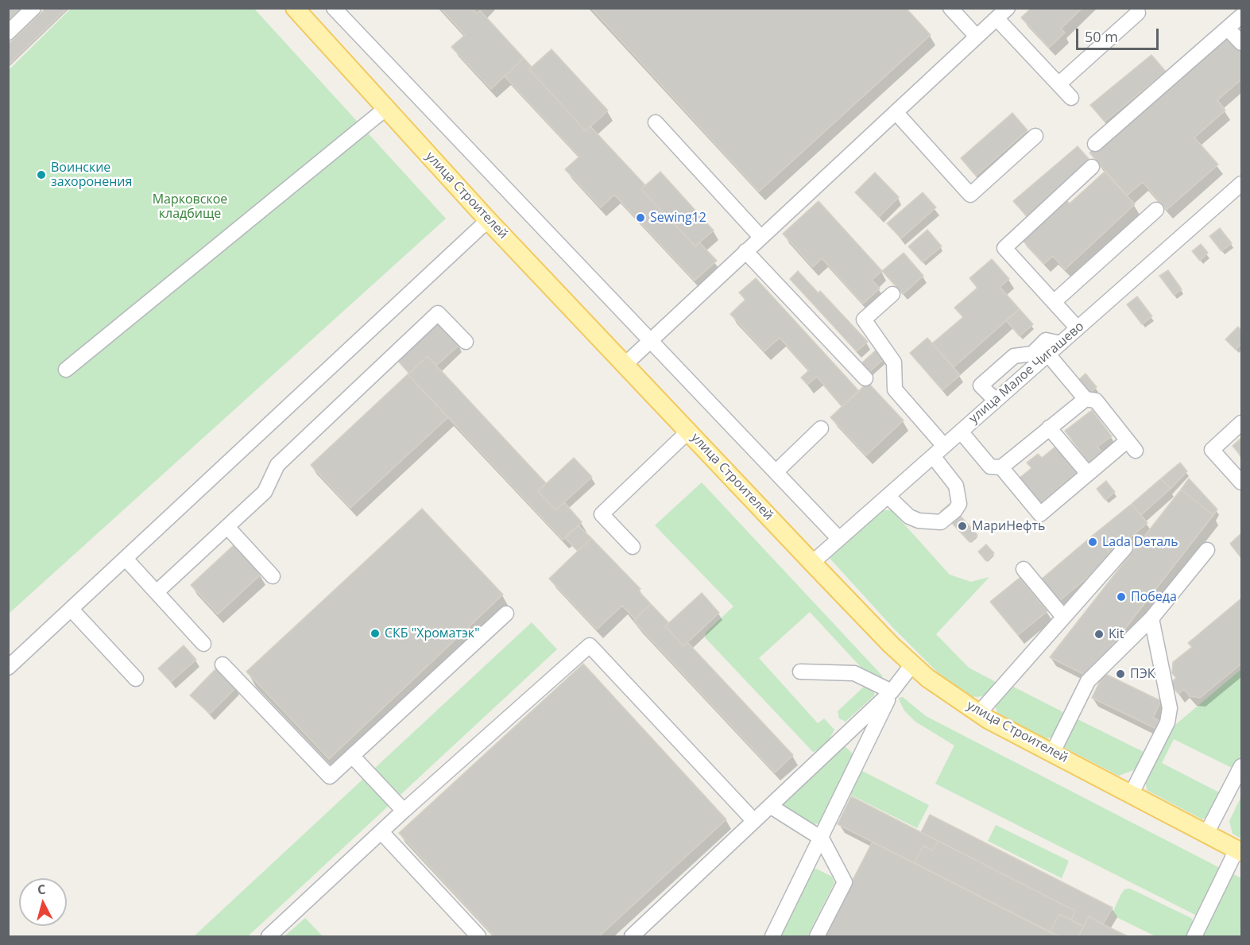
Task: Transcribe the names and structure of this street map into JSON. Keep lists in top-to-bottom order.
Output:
{
  "streets": {
    "main road": ["улица Строителей"],
    "street": ["улица Малое Чигашево"]
  },
  "crossings": [
    ["улица Строителей", "улица Малое Чигашево"]
  ],
  "parks": ["Марковское кладбище"],
  "places": [
    "Воинские захоронения",
    "Sewing12",
    "МариНефть",
    "Lada Dеталь",
    "Победа",
    "СКБ \"Хроматэк\"",
    "Kit",
    "ПЭК"
  ],
  "scale_bar": "50 m",
  "north": "top"
}
